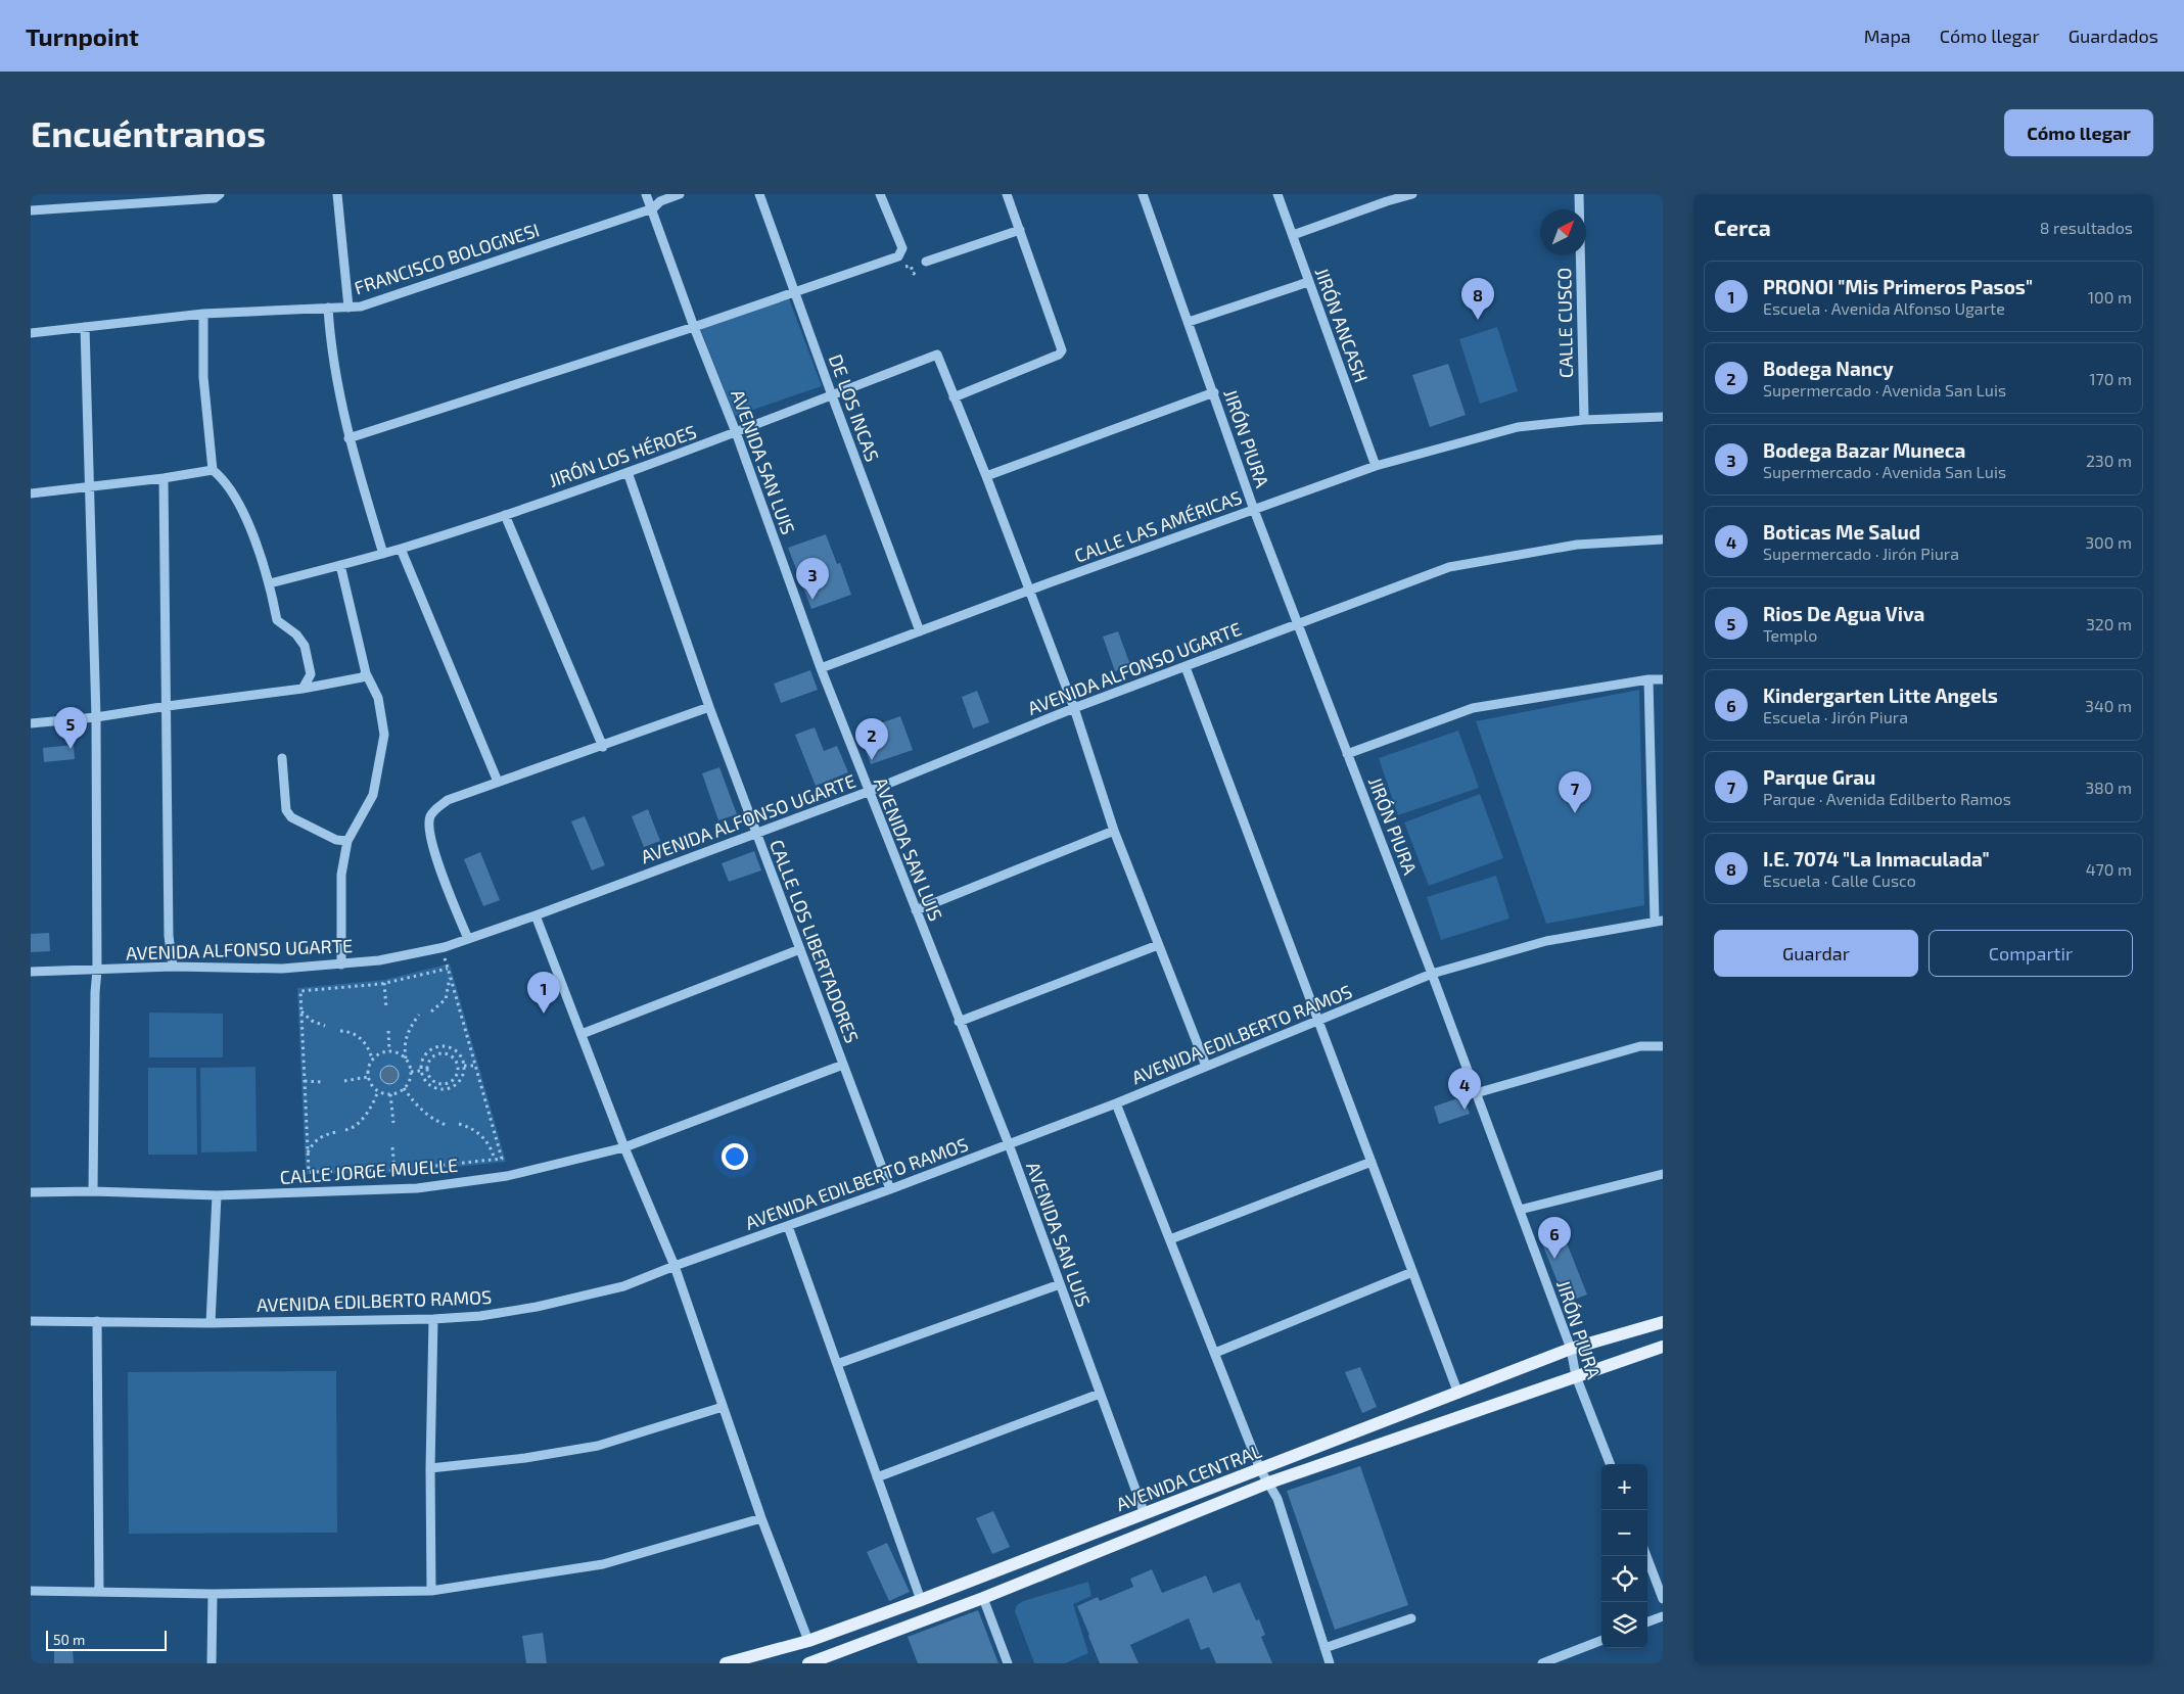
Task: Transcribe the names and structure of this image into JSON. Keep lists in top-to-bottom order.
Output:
{
  "streets": {
    "main road": ["AVENIDA CENTRAL"],
    "street": [
      "FRANCISCO BOLOGNESI",
      "CALLE CUSCO",
      "JIRÓN ANCASH",
      "DE LOS INCAS",
      "JIRÓN PIURA",
      "JIRÓN LOS HÉROES",
      "AVENIDA SAN LUIS",
      "CALLE LAS AMÉRICAS",
      "AVENIDA ALFONSO UGARTE",
      "CALLE LOS LIBERTADORES",
      "AVENIDA EDILBERTO RAMOS",
      "CALLE JORGE MUELLE"
    ]
  },
  "crossings": [
    ["FRANCISCO BOLOGNESI", "AVENIDA SAN LUIS"],
    ["CALLE CUSCO", "CALLE LAS AMÉRICAS"],
    ["JIRÓN ANCASH", "CALLE LAS AMÉRICAS"],
    ["DE LOS INCAS", "JIRÓN LOS HÉROES"],
    ["DE LOS INCAS", "CALLE LAS AMÉRICAS"],
    ["JIRÓN PIURA", "CALLE LAS AMÉRICAS"],
    ["JIRÓN PIURA", "AVENIDA ALFONSO UGARTE"],
    ["JIRÓN PIURA", "AVENIDA EDILBERTO RAMOS"],
    ["JIRÓN PIURA", "AVENIDA CENTRAL"],
    ["JIRÓN LOS HÉROES", "AVENIDA SAN LUIS"],
    ["JIRÓN LOS HÉROES", "CALLE LOS LIBERTADORES"],
    ["AVENIDA SAN LUIS", "CALLE LAS AMÉRICAS"],
    ["AVENIDA SAN LUIS", "AVENIDA ALFONSO UGARTE"],
    ["AVENIDA SAN LUIS", "AVENIDA EDILBERTO RAMOS"],
    ["AVENIDA SAN LUIS", "AVENIDA CENTRAL"],
    ["AVENIDA ALFONSO UGARTE", "CALLE LOS LIBERTADORES"],
    ["CALLE LOS LIBERTADORES", "AVENIDA EDILBERTO RAMOS"],
    ["CALLE LOS LIBERTADORES", "CALLE JORGE MUELLE"]
  ],
  "scale_bar": "50 m",
  "north": "top right",
  "page": {
    "header": "Turnpoint",
    "nav": ["Mapa", "Cómo llegar", "Guardados"],
    "buttons": [
      "Cómo llegar",
      ["Guardar", "Compartir"]
    ],
    "title": "Encuéntranos",
    "heading": ["Cerca", "8 resultados"],
    "list": [
      {
        "mark": "1",
        "name": "PRONOI \"Mis Primeros Pasos\"",
        "note": "Escuela · Avenida Alfonso Ugarte",
        "value": "100 m"
      },
      {
        "mark": "2",
        "name": "Bodega Nancy",
        "note": "Supermercado · Avenida San Luis",
        "value": "170 m"
      },
      {
        "mark": "3",
        "name": "Bodega Bazar Muneca",
        "note": "Supermercado · Avenida San Luis",
        "value": "230 m"
      },
      {
        "mark": "4",
        "name": "Boticas Me Salud",
        "note": "Supermercado · Jirón Piura",
        "value": "300 m"
      },
      {
        "mark": "5",
        "name": "Rios De Agua Viva",
        "note": "Templo",
        "value": "320 m"
      },
      {
        "mark": "6",
        "name": "Kindergarten Litte Angels",
        "note": "Escuela · Jirón Piura",
        "value": "340 m"
      },
      {
        "mark": "7",
        "name": "Parque Grau",
        "note": "Parque · Avenida Edilberto Ramos",
        "value": "380 m"
      },
      {
        "mark": "8",
        "name": "I.E. 7074 \"La Inmaculada\"",
        "note": "Escuela · Calle Cusco",
        "value": "470 m"
      }
    ],
    "pins": [
      "8",
      "3",
      "5",
      "2",
      "7",
      "1",
      "4",
      "6"
    ],
    "map_buttons": ["+", "−"],
    "scale": "50 m"
  }
}
